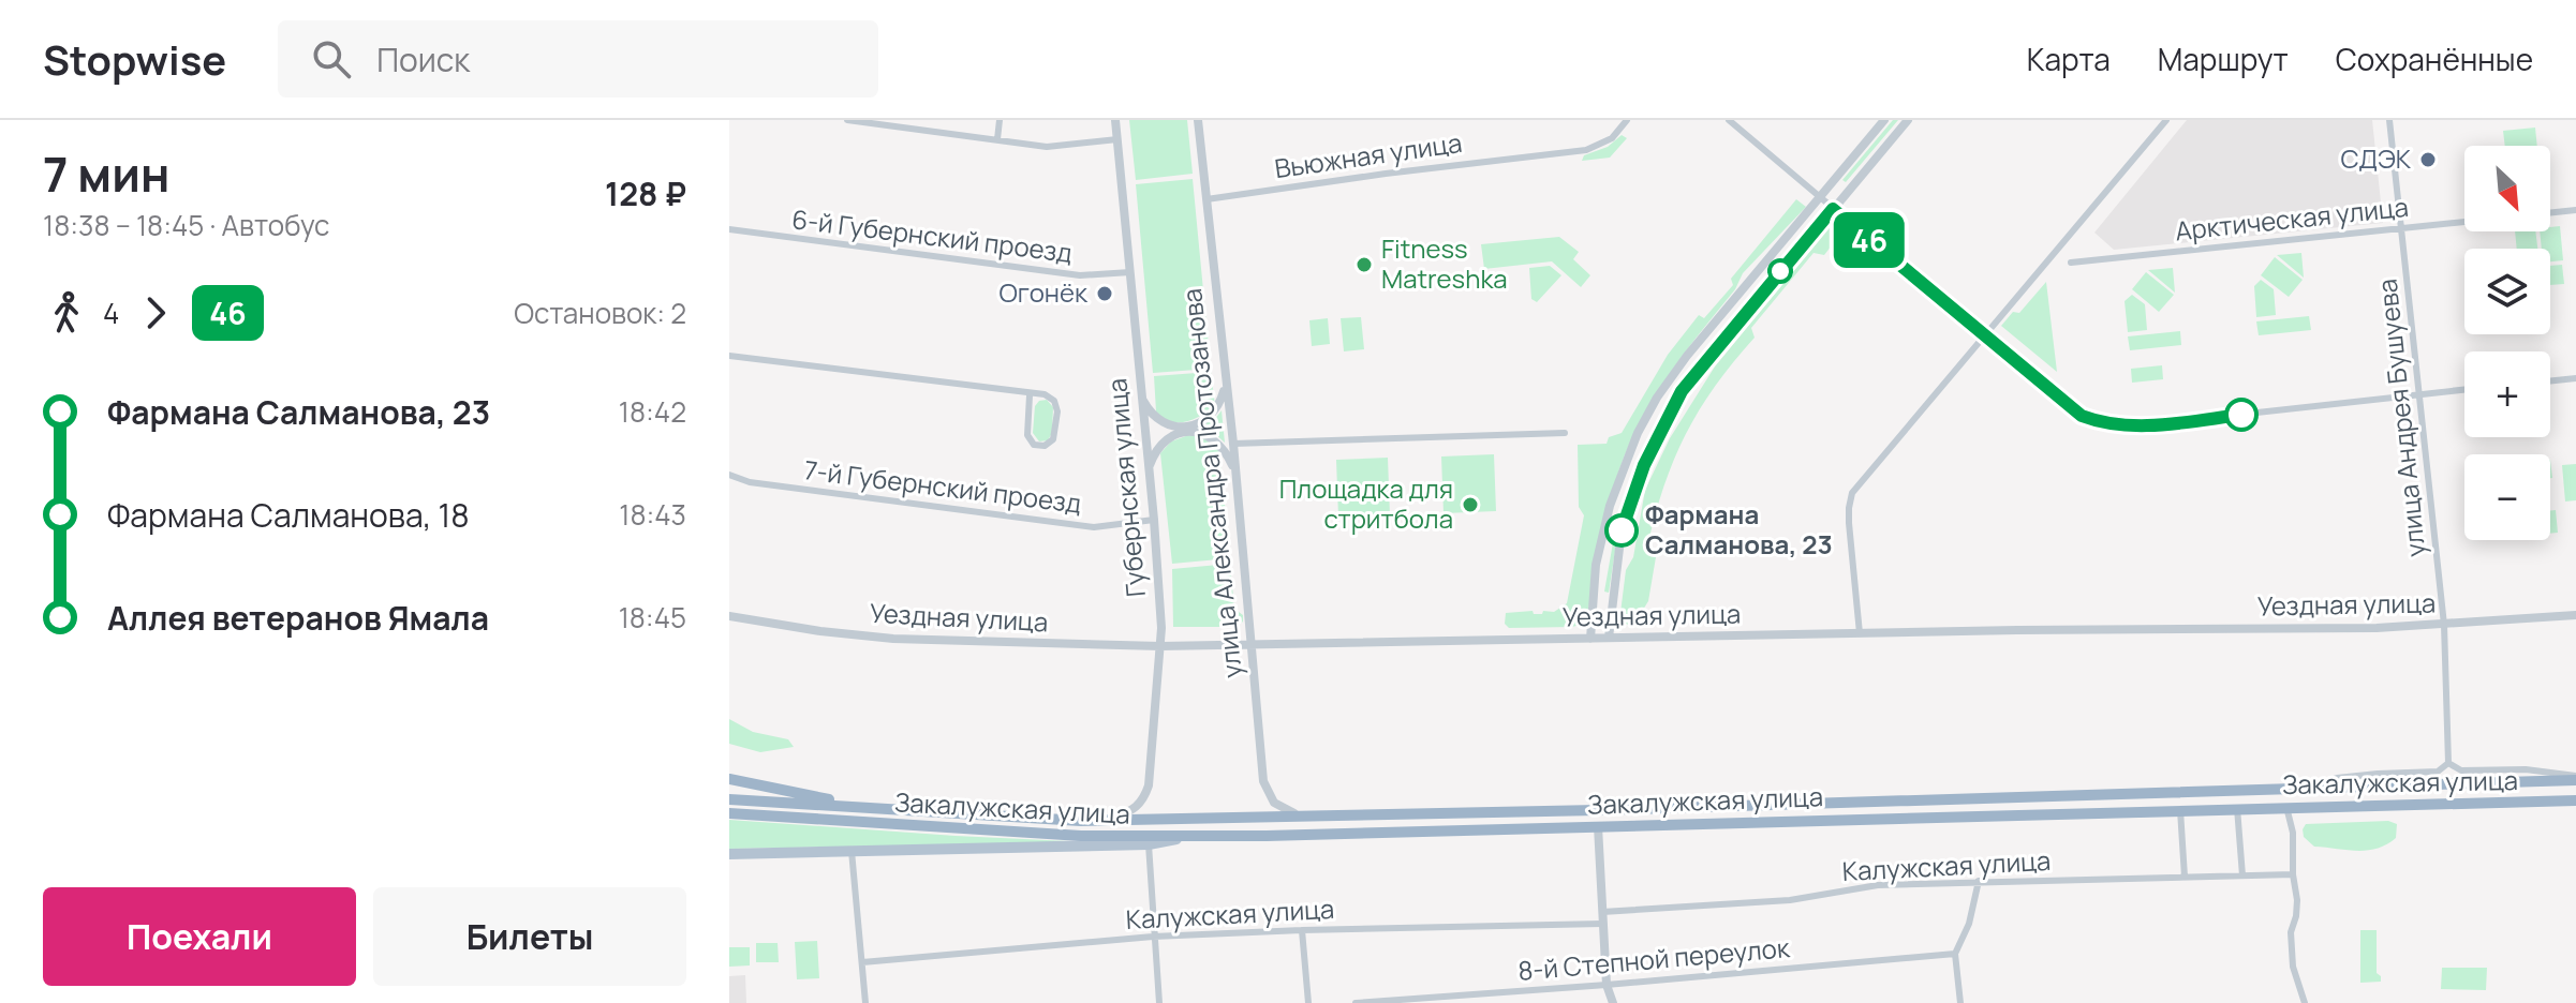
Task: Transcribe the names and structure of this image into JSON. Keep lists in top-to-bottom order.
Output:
{
  "streets": {
    "highway": ["Закалужская улица"],
    "street": [
      "Вьюжная улица",
      "Арктическая улица",
      "6-й Губернский проезд",
      "улица Андрея Бушуева",
      "улица Александра Протозанова",
      "7-й Губернский проезд",
      "Губернская улица",
      "Уездная улица",
      "Калужская улица",
      "8-й Степной переулок"
    ]
  },
  "crossings": [
    ["Вьюжная улица", "улица Александра Протозанова"],
    ["Арктическая улица", "улица Андрея Бушуева"],
    ["6-й Губернский проезд", "Губернская улица"],
    ["улица Андрея Бушуева", "Уездная улица"],
    ["улица Александра Протозанова", "Уездная улица"],
    ["7-й Губернский проезд", "Губернская улица"],
    ["Губернская улица", "Уездная улица"]
  ],
  "places": [
    "СДЭК",
    "Fitness Matreshka",
    "Огонёк",
    "Площадка для стритбола",
    "Фармана Салманова, 23"
  ],
  "lines": ["bus line 46"],
  "north": "bottom right",
  "page": {
    "header": "Stopwise",
    "search": "Поиск",
    "nav": ["Карта", "Маршрут", "Сохранённые"],
    "heading": ["7 мин", "18:38 – 18:45 · Автобус", "128 ₽"],
    "on_map": "46",
    "map_buttons": ["+", "−"],
    "legs": ["4", "46", "Остановок: 2"],
    "list": [
      {
        "name": "Фармана Салманова, 23",
        "value": "18:42"
      },
      {
        "name": "Фармана Салманова, 18",
        "value": "18:43"
      },
      {
        "name": "Аллея ветеранов Ямала",
        "value": "18:45"
      }
    ],
    "buttons": ["Поехали", "Билеты"]
  }
}
